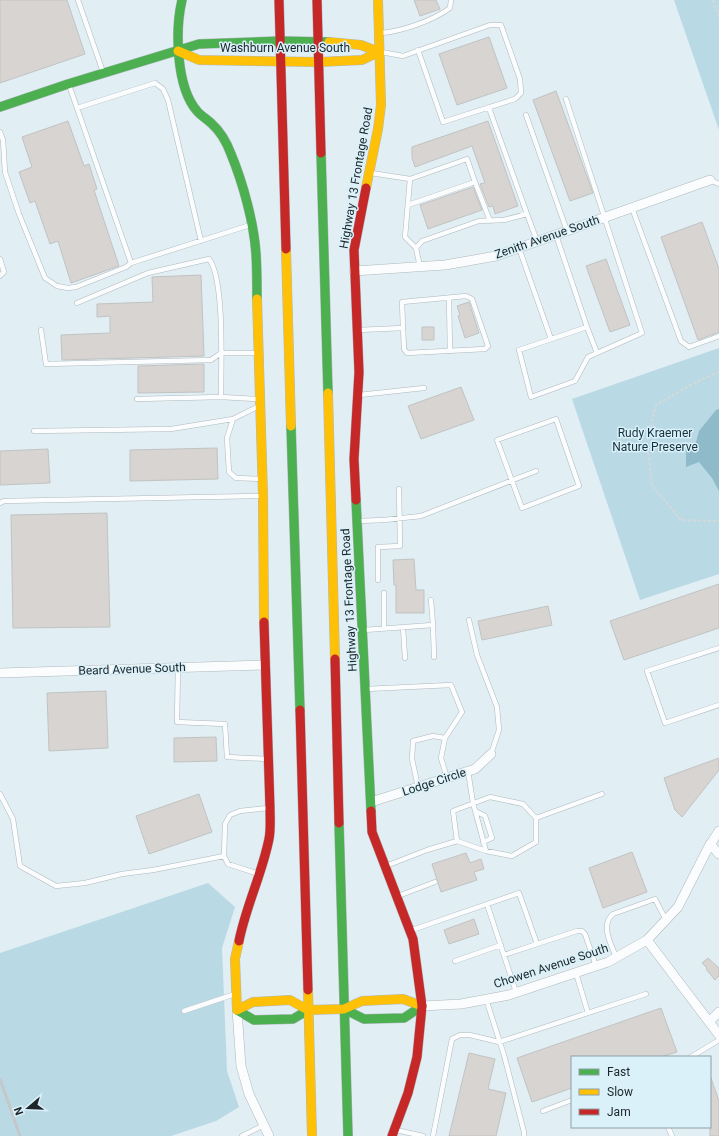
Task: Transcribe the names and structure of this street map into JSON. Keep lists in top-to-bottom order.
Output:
{
  "streets": {
    "main road": ["Washburn Avenue South", "Highway 13 Frontage Road", "Chowen Avenue South"],
    "street": ["Zenith Avenue South", "Beard Avenue South", "Lodge Circle"]
  },
  "crossings": [
    ["Washburn Avenue South", "Highway 13 Frontage Road"],
    ["Highway 13 Frontage Road", "Zenith Avenue South"],
    ["Highway 13 Frontage Road", "Lodge Circle"],
    ["Highway 13 Frontage Road", "Chowen Avenue South"]
  ],
  "parks": ["Rudy Kraemer Nature Preserve"],
  "legend": ["Fast", "Slow", "Jam"],
  "north": "left"
}
